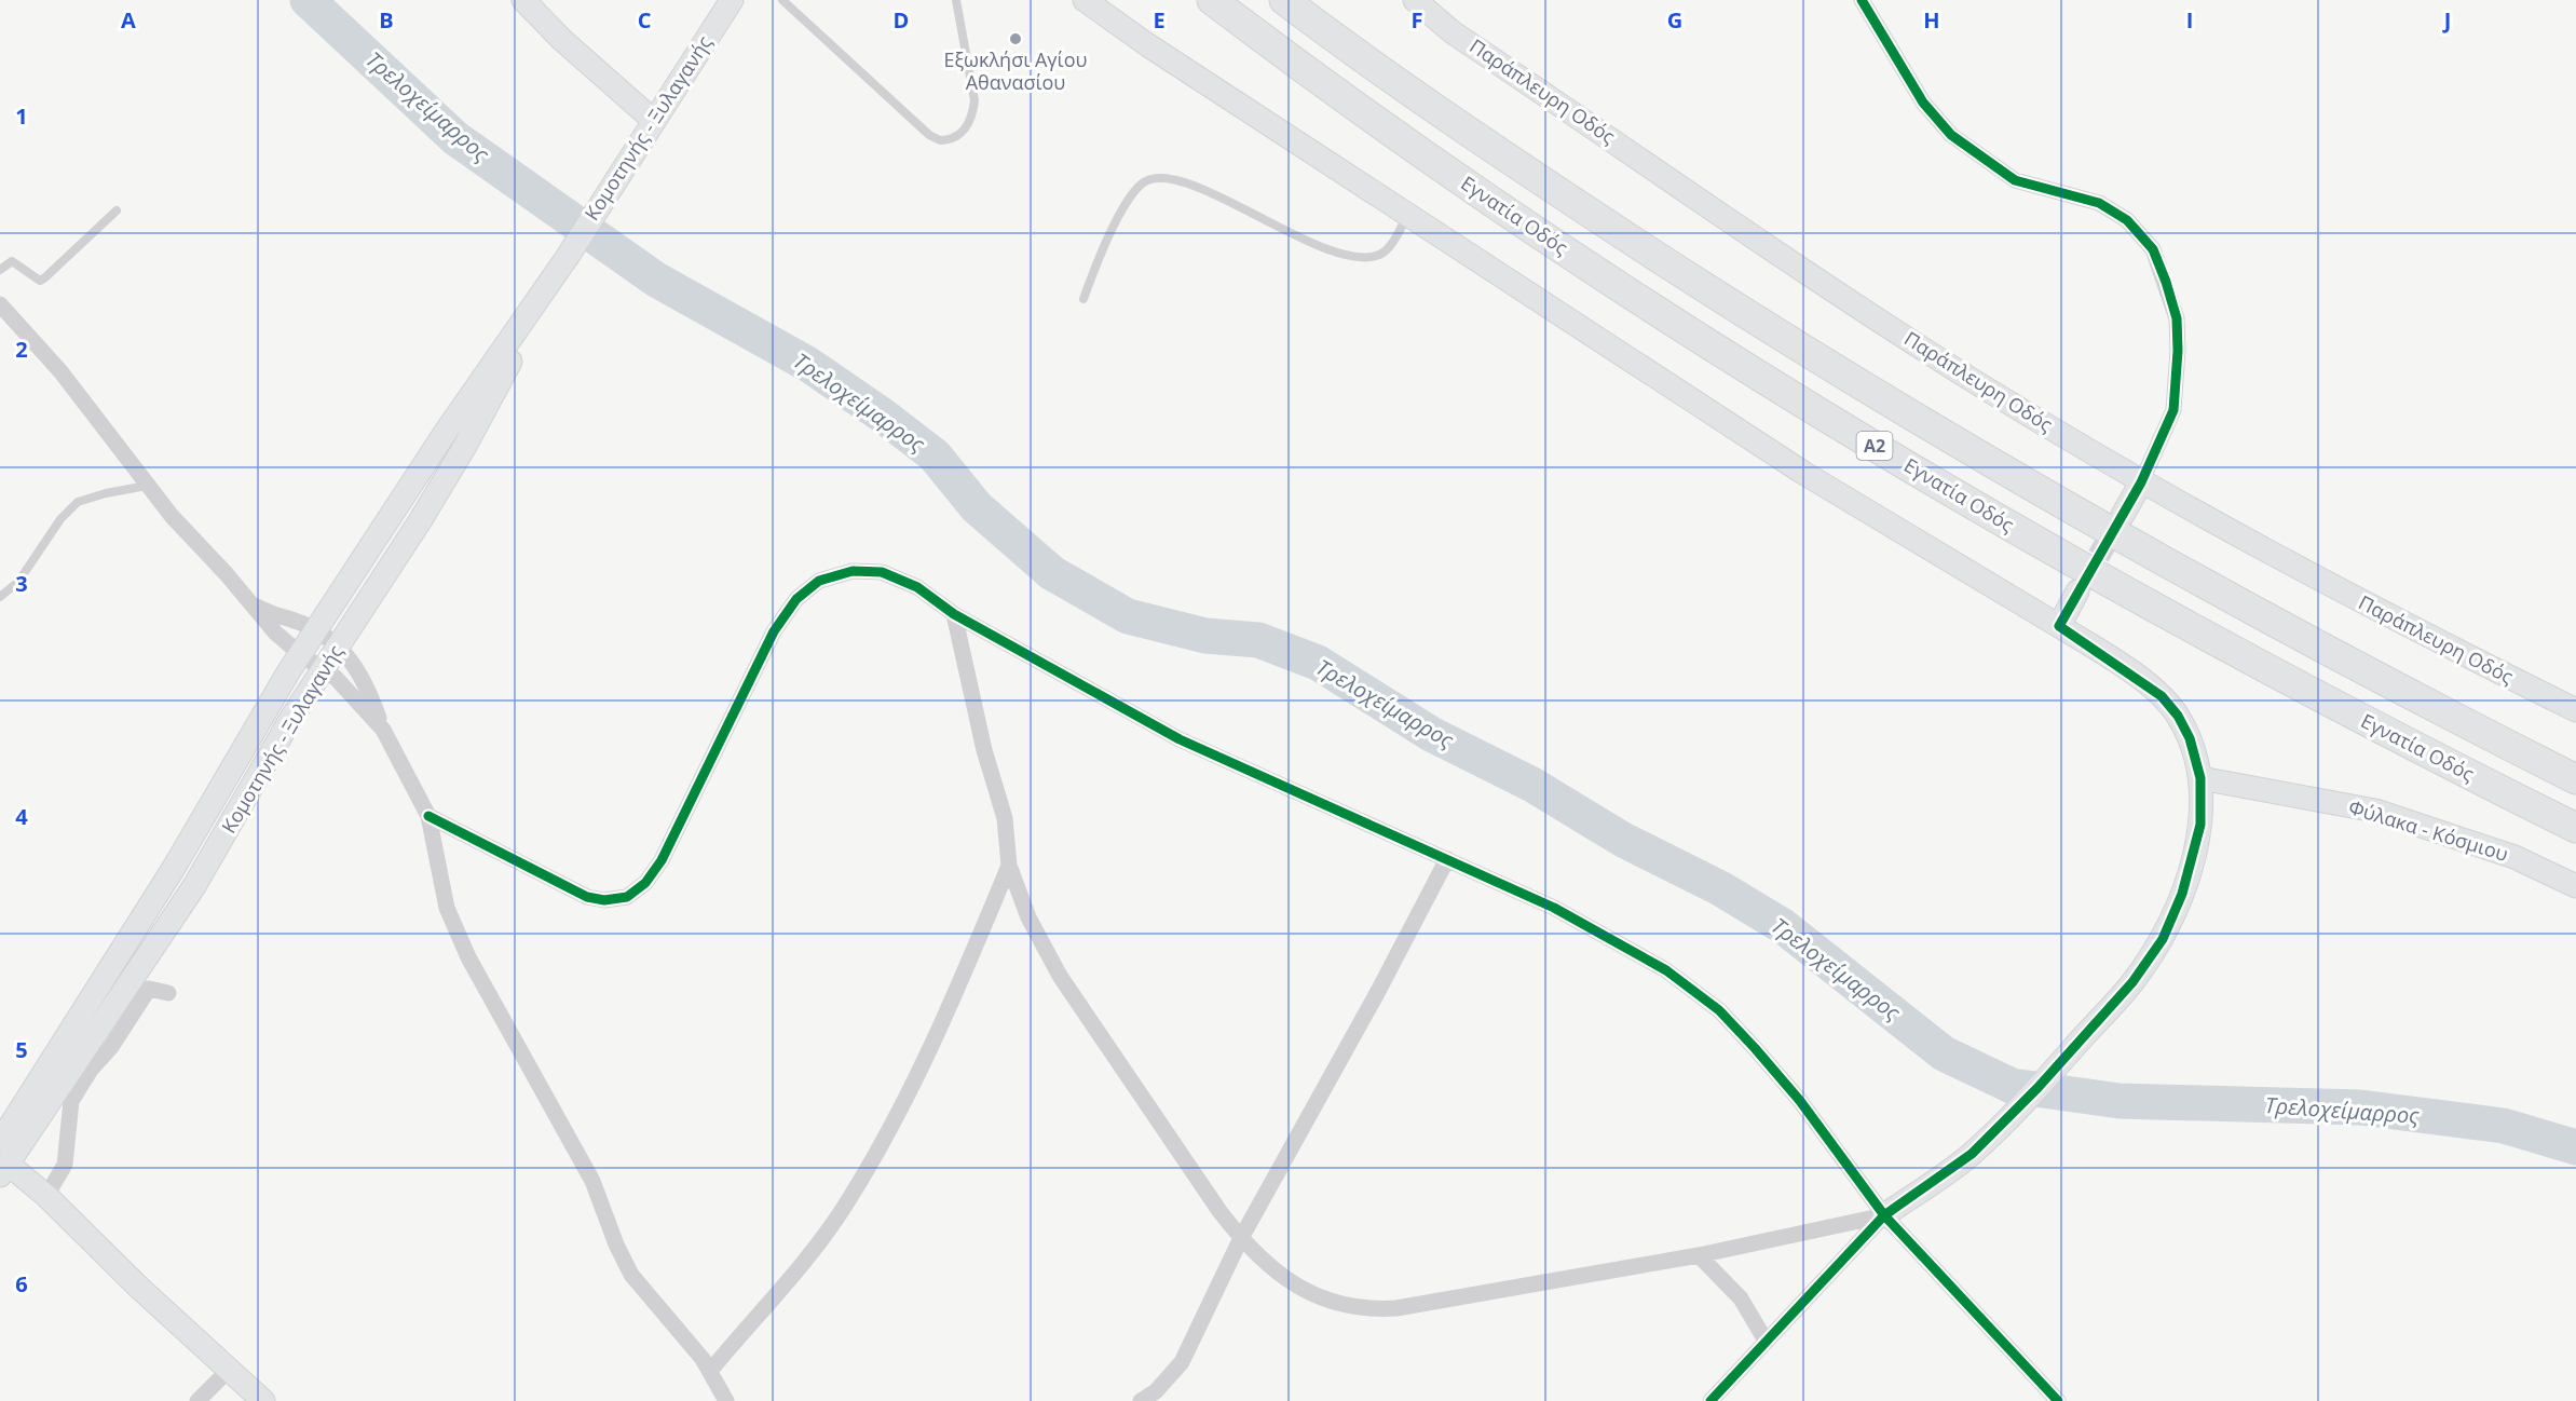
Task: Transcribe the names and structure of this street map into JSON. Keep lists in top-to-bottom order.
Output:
{
  "streets": {
    "highway": ["Εγνατία Οδός", "Α2"],
    "street": ["Παράπλευρη Οδός", "Κομοτηνής - Ξυλαγανής", "Φύλακα - Κόσμιου"]
  },
  "water": ["Τρελοχείμαρρος"],
  "places": ["Εξωκλήσι Αγίου Αθανασίου"],
  "grid": {
    "columns": [
      "A",
      "B",
      "C",
      "D",
      "E",
      "F",
      "G",
      "H",
      "I",
      "J"
    ],
    "rows": [
      "1",
      "2",
      "3",
      "4",
      "5",
      "6"
    ]
  }
}
